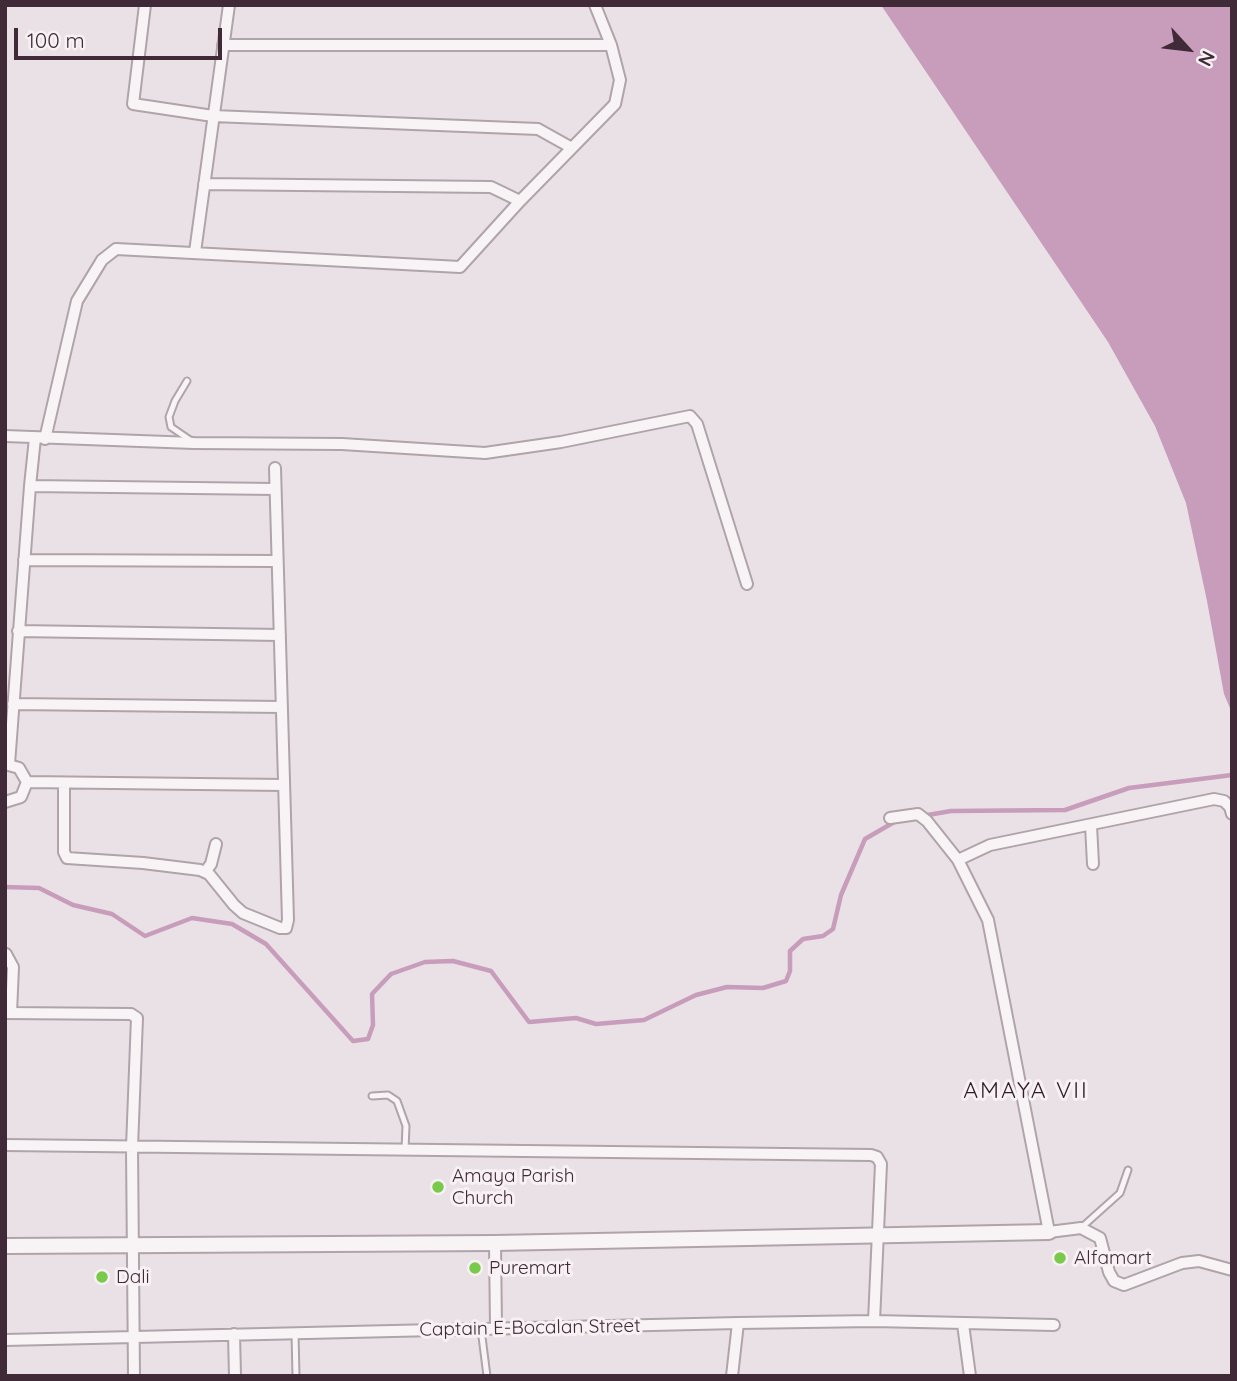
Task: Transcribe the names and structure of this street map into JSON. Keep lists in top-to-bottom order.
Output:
{
  "streets": {
    "street": ["Captain E-Bocalan Street"]
  },
  "districts": ["AMAYA VII"],
  "places": [
    "Amaya Parish Church",
    "Alfamart",
    "Puremart",
    "Dali"
  ],
  "scale_bar": "100 m",
  "north": "bottom right"
}
